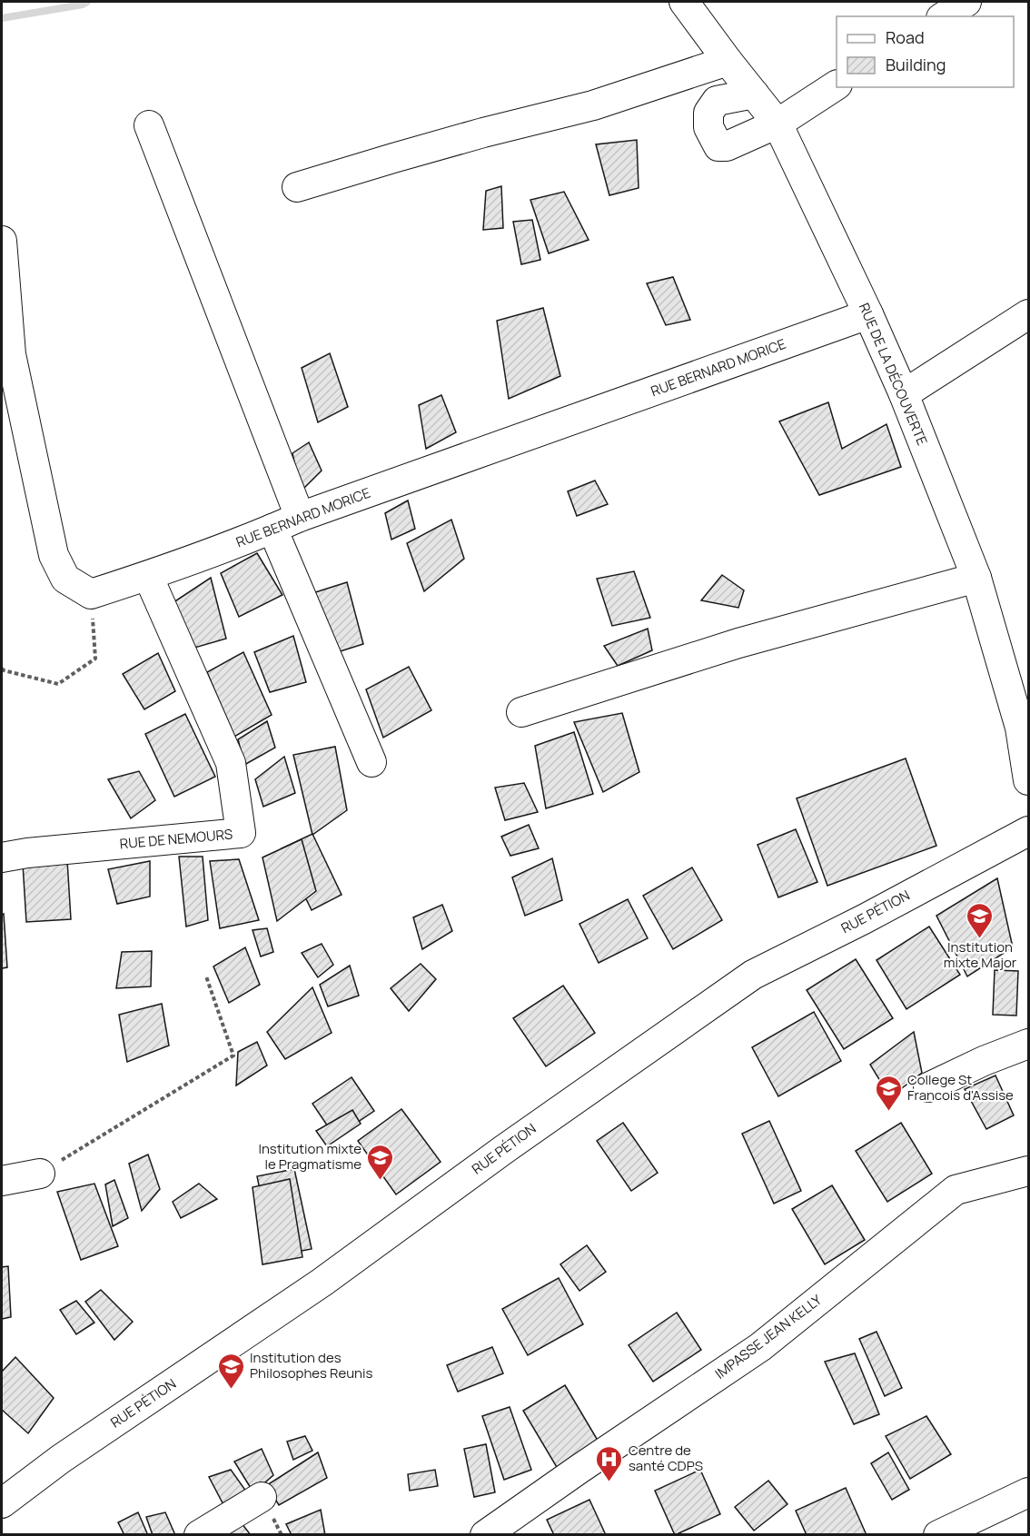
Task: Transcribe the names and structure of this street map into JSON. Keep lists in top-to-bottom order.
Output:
{
  "streets": {
    "street": [
      "RUE BERNARD MORICE",
      "RUE DE LA DÉCOUVERTE",
      "RUE DE NEMOURS",
      "RUE PÉTION",
      "IMPASSE JEAN KELLY"
    ]
  },
  "crossings": [
    ["RUE BERNARD MORICE", "RUE DE LA DÉCOUVERTE"],
    ["RUE BERNARD MORICE", "RUE DE NEMOURS"]
  ],
  "places": {
    "school or university": [
      "Institution mixte Major",
      "College St Francois d'Assise",
      "Institution mixte le Pragmatisme",
      "Institution des Philosophes Reunis"
    ],
    "hospital": ["Centre de santé CDPS"]
  },
  "legend": ["Road", "Building"]
}
